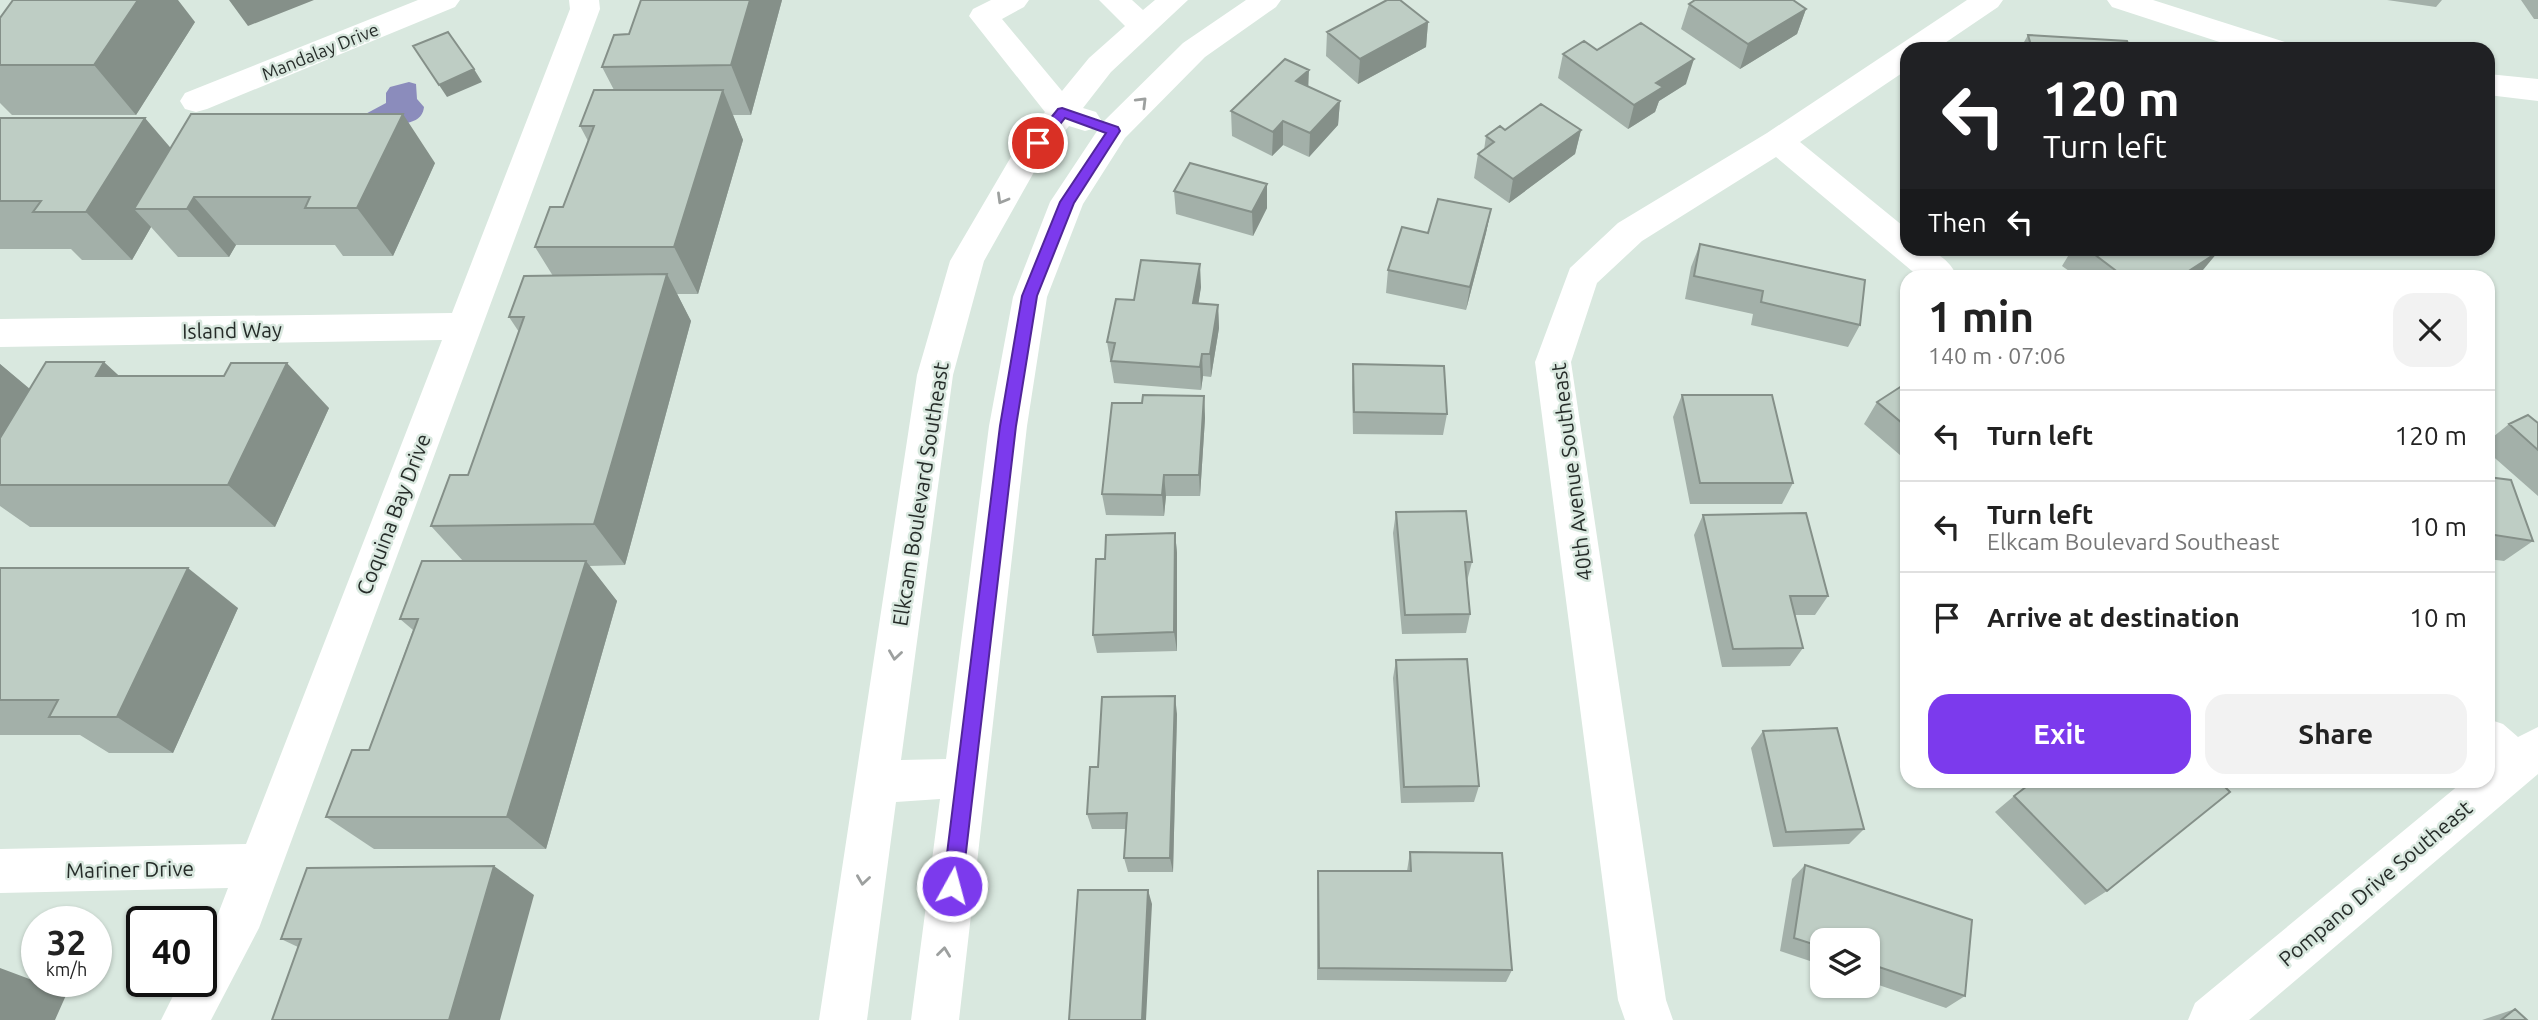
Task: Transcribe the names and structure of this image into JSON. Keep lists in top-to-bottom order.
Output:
{
  "streets": {
    "street": [
      "Mandalay Drive",
      "Island Way",
      "40th Avenue Southeast",
      "Elkcam Boulevard Southeast",
      "Coquina Bay Drive",
      "Mariner Drive",
      "Pompano Drive Southeast"
    ]
  },
  "crossings": [
    ["Island Way", "Coquina Bay Drive"],
    ["Coquina Bay Drive", "Mariner Drive"]
  ],
  "page": {
    "turn": ["120 m", "Turn left"],
    "then": "Then",
    "heading": ["1 min", "140 m · 07:06"],
    "list": [
      {
        "name": "Turn left",
        "value": "120 m"
      },
      {
        "name": "Turn left",
        "note": "Elkcam Boulevard Southeast",
        "value": "10 m"
      },
      {
        "name": "Arrive at destination",
        "value": "10 m"
      }
    ],
    "buttons": ["Exit", "Share"],
    "speed": "32 km/h",
    "limit": "40"
  }
}
